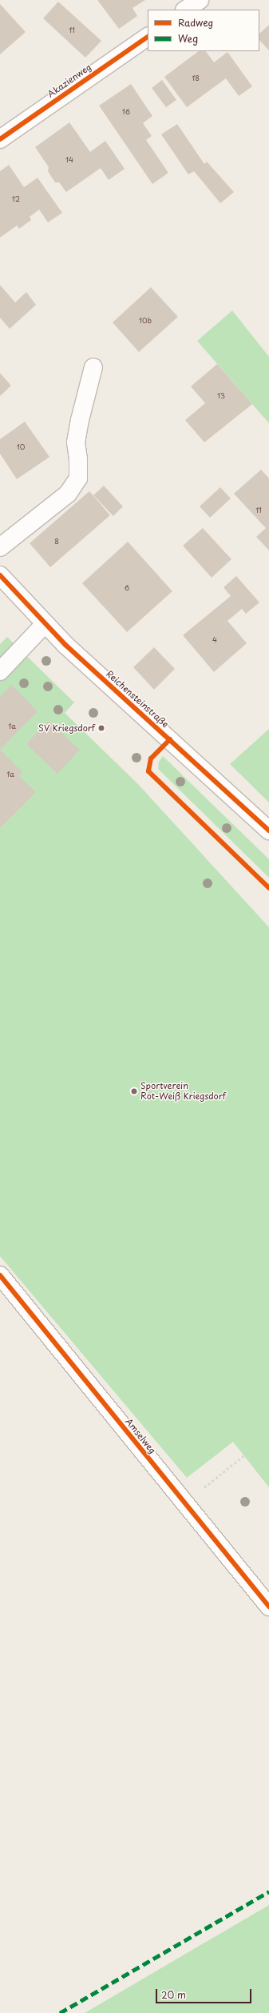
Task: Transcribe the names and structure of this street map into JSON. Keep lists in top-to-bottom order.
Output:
{
  "streets": {
    "street": ["Akazienweg", "Reichensteinstraße", "Amselweg"]
  },
  "places": ["SV Kriegsdorf", "Sportverein Rot-Weiß Kriegsdorf"],
  "house_numbers": [
    "11",
    "18",
    "16",
    "14",
    "12",
    "10b",
    "13",
    "10",
    "11",
    "8",
    "6",
    "4",
    "1a",
    "1a"
  ],
  "legend": ["Radweg", "Weg"],
  "scale_bar": "20 m"
}
